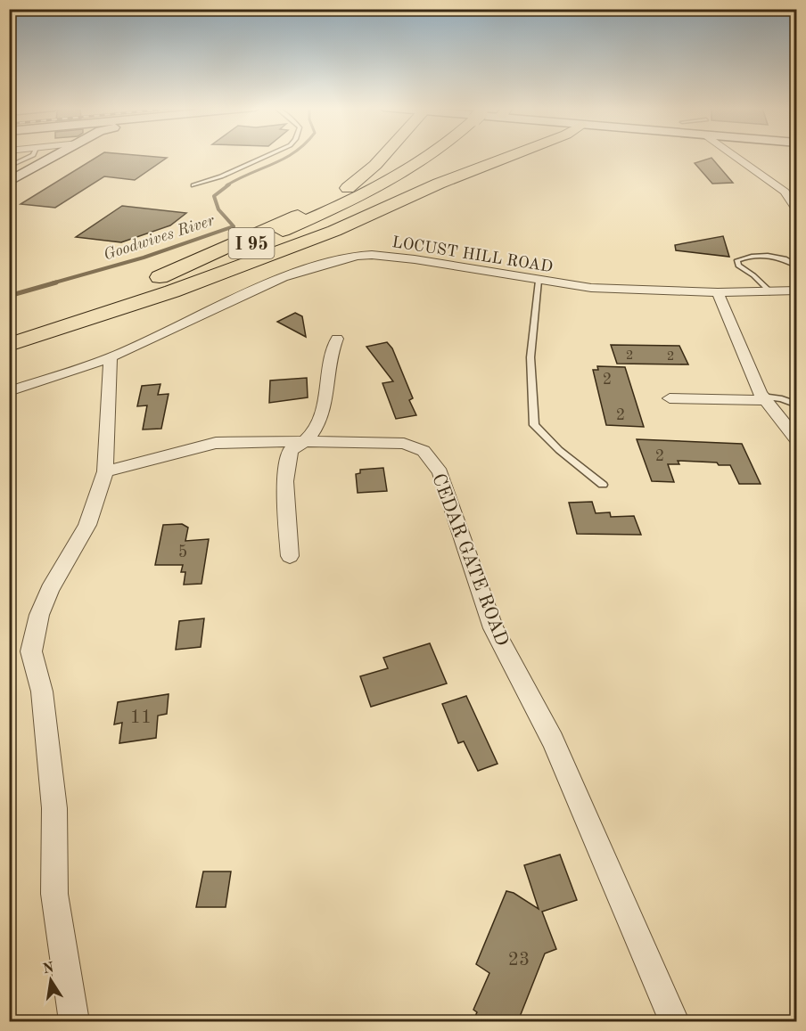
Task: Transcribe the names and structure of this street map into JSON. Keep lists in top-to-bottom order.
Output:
{
  "streets": {
    "highway": ["I 95"],
    "street": ["LOCUST HILL ROAD", "CEDAR GATE ROAD"]
  },
  "water": ["Goodwives River"],
  "house_numbers": [
    "2",
    "2",
    "2",
    "2",
    "2",
    "5",
    "11",
    "23"
  ],
  "north": "top"
}
